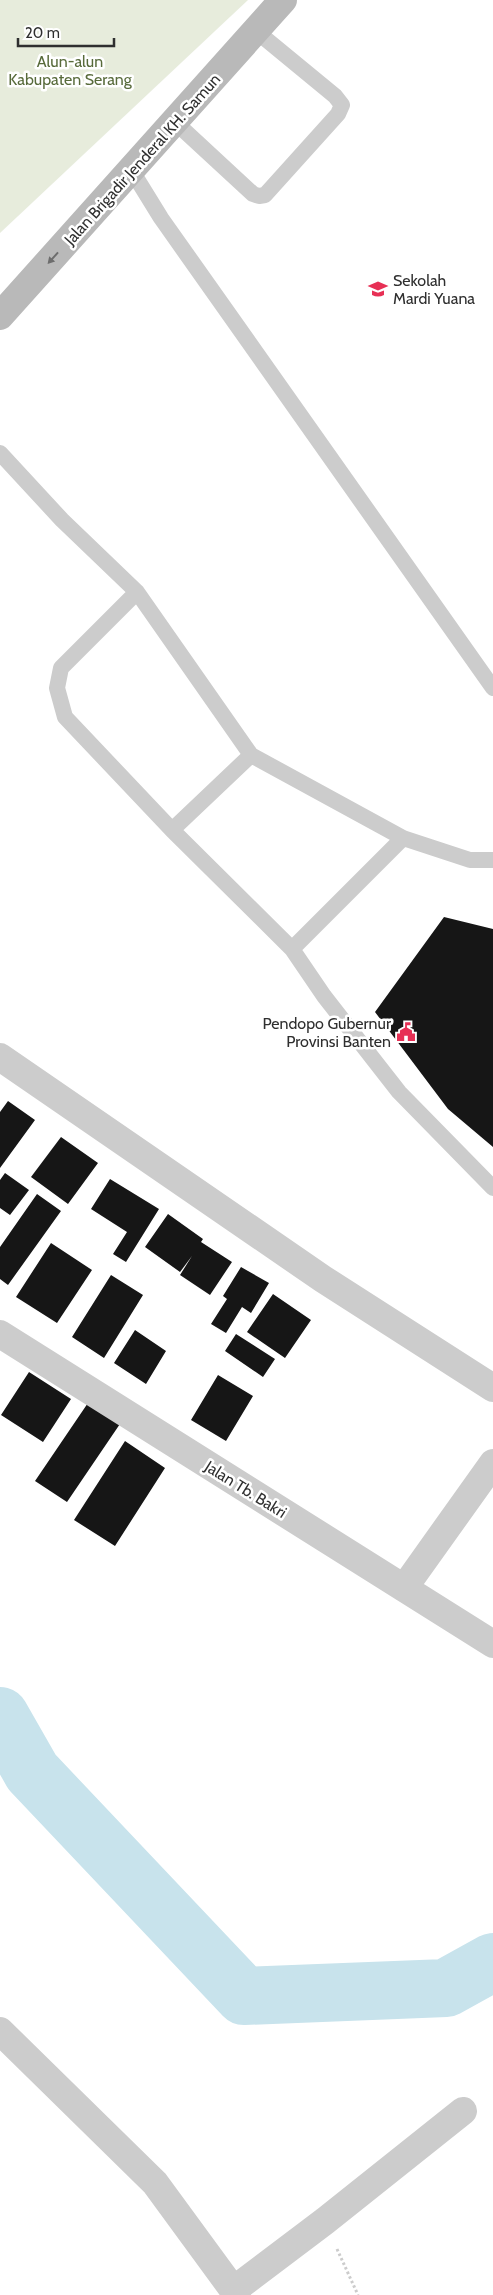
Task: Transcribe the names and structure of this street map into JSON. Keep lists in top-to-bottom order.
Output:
{
  "streets": {
    "main road": ["Jalan Brigadir Jenderal KH. Samun"],
    "street": ["Jalan Tb. Bakri"]
  },
  "one_way": ["Jalan Brigadir Jenderal KH. Samun"],
  "parks": ["Alun-alun Kabupaten Serang"],
  "places": {
    "school or university": ["Sekolah Mardi Yuana"],
    "public building": ["Pendopo Gubernur Provinsi Banten"]
  },
  "scale_bar": "20 m"
}
